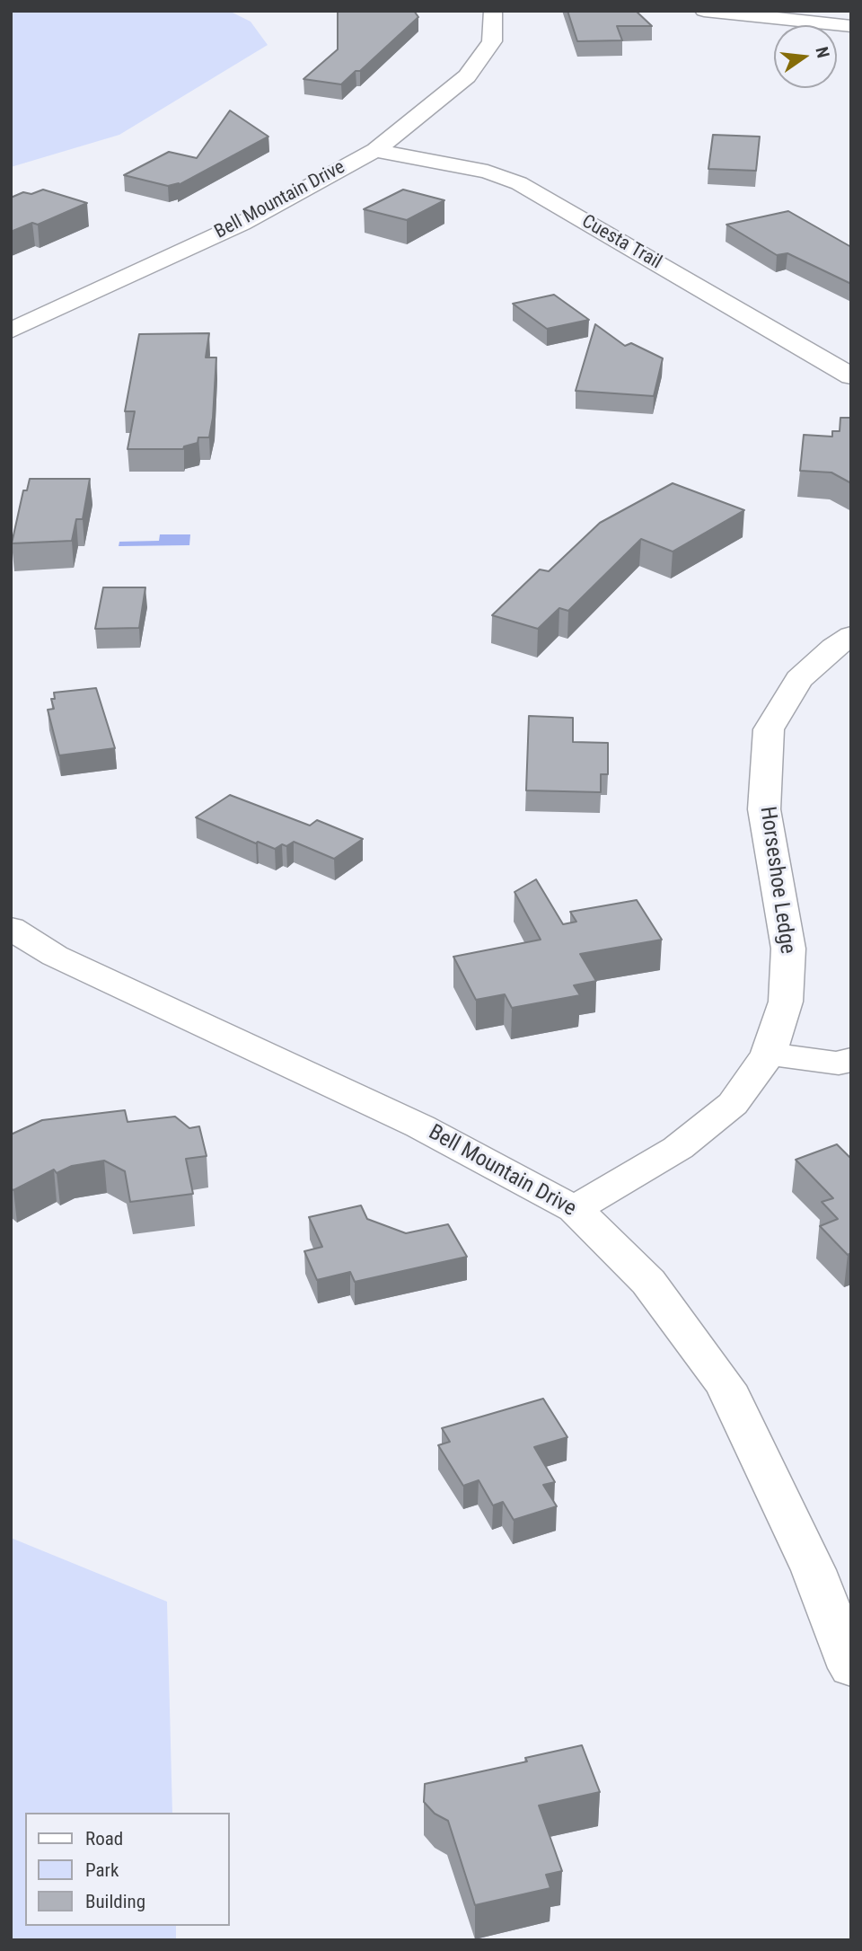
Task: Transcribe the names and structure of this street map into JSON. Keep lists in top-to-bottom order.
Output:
{
  "streets": {
    "street": ["Bell Mountain Drive", "Cuesta Trail", "Horseshoe Ledge"]
  },
  "crossings": [
    ["Bell Mountain Drive", "Cuesta Trail"],
    ["Bell Mountain Drive", "Horseshoe Ledge"]
  ],
  "legend": ["Road", "Park", "Building"],
  "north": "right"
}
